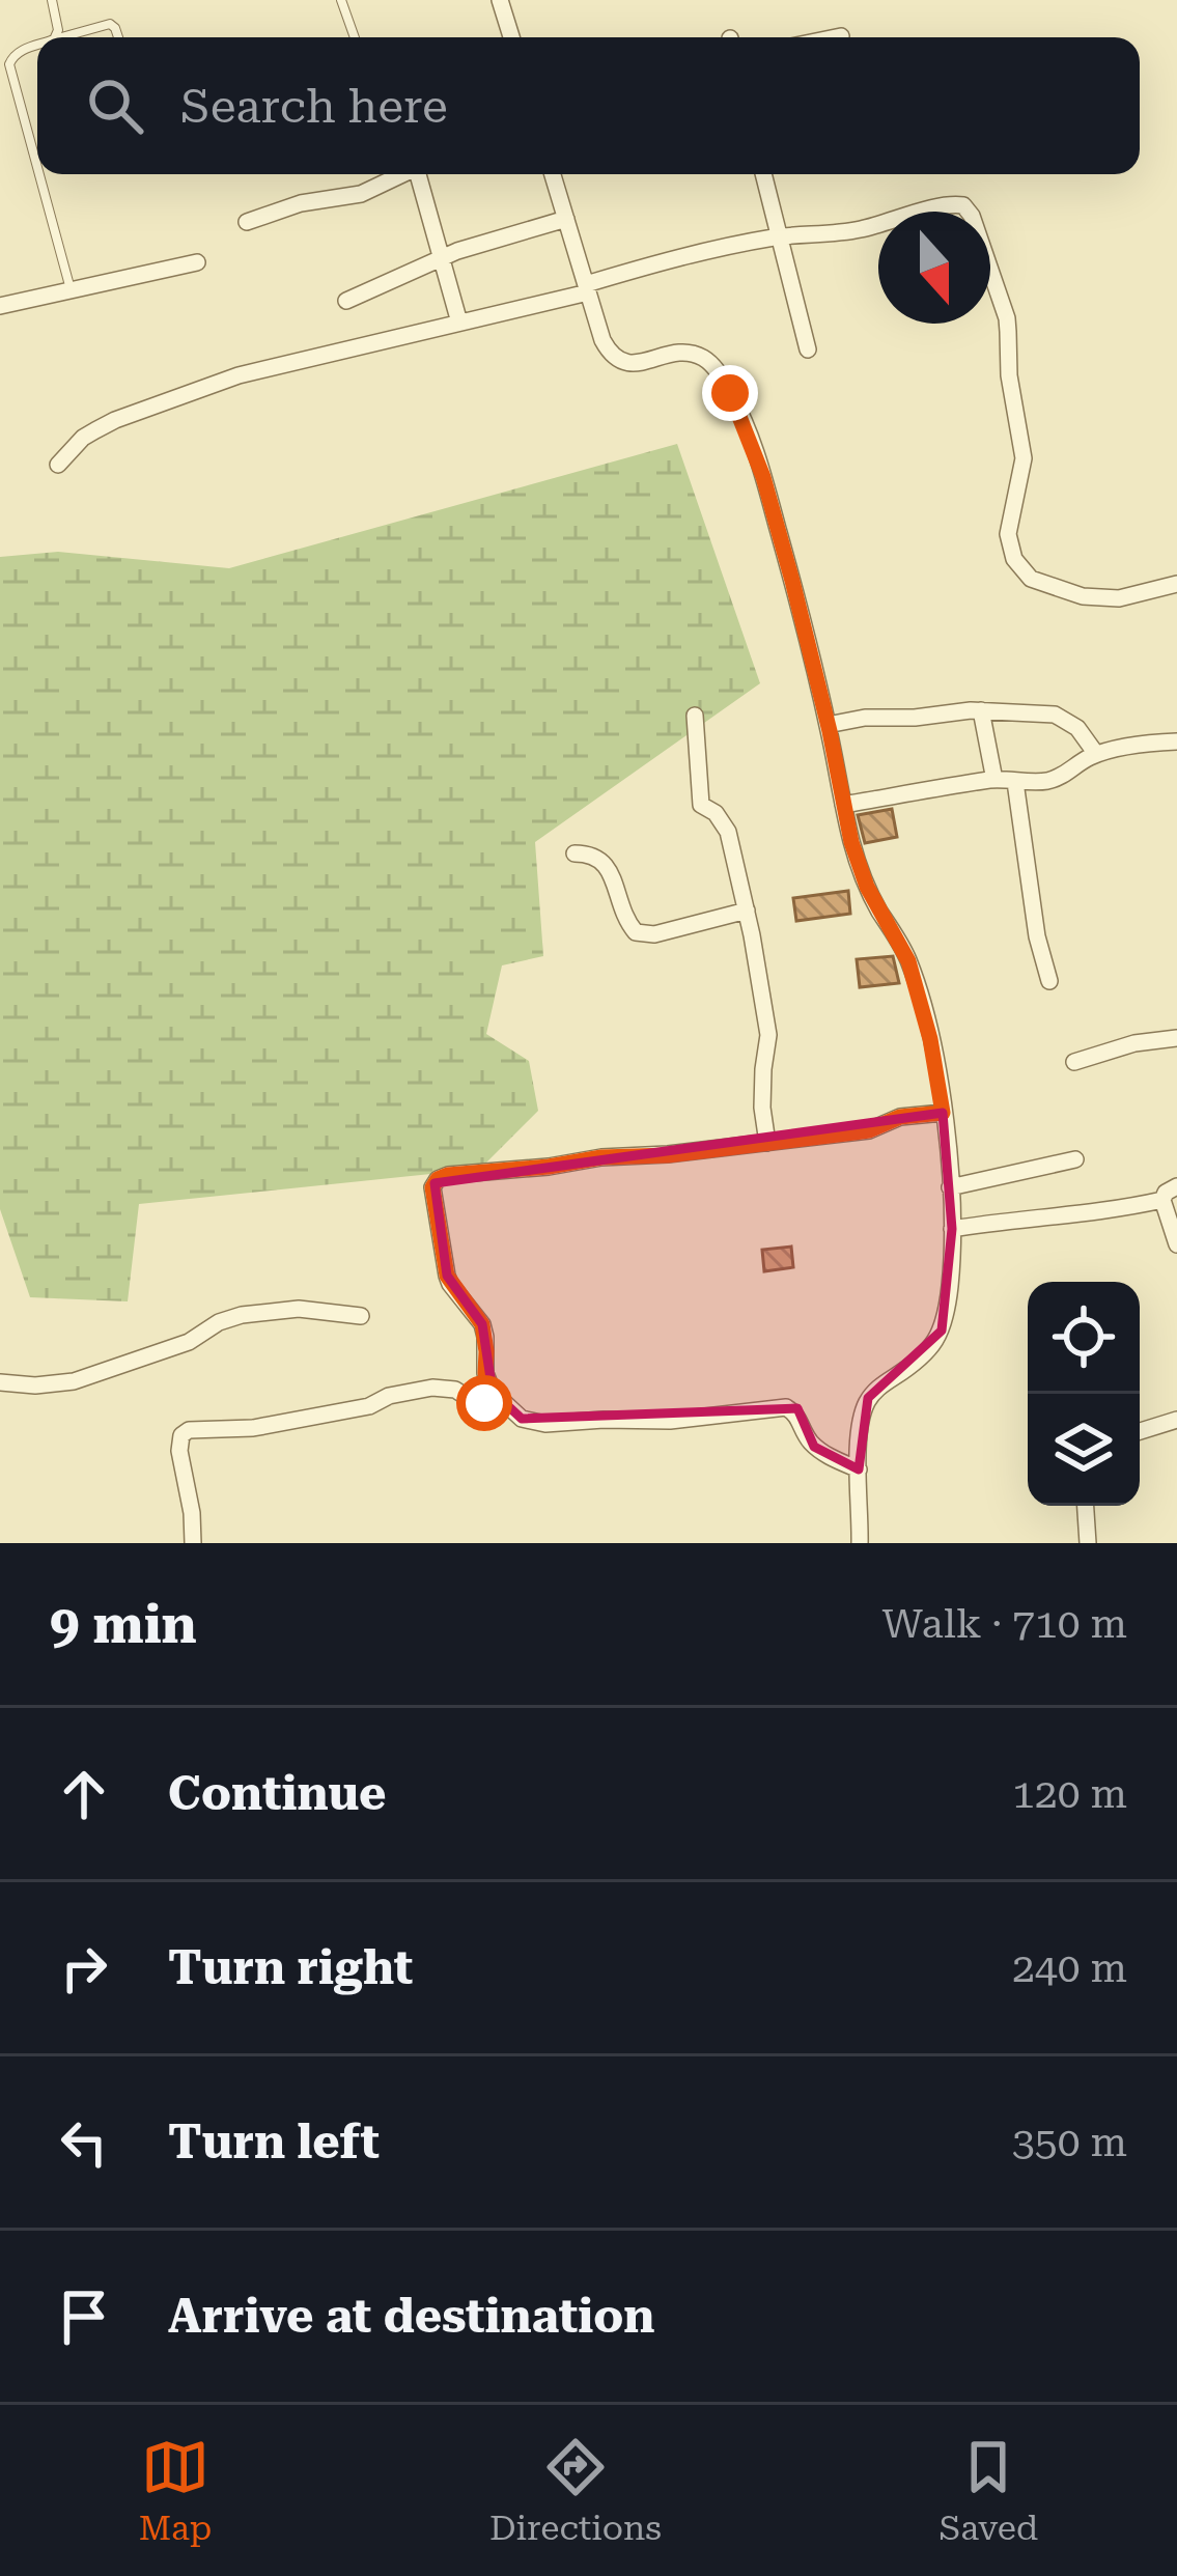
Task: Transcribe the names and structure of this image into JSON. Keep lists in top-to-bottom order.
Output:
{
  "north": "bottom",
  "page": {
    "search": "Search here",
    "heading": ["9 min", "Walk · 710 m"],
    "list": [
      ["Continue", "120 m"],
      ["Turn right", "240 m"],
      ["Turn left", "350 m"],
      "Arrive at destination"
    ],
    "nav": ["Map", "Directions", "Saved"]
  }
}
